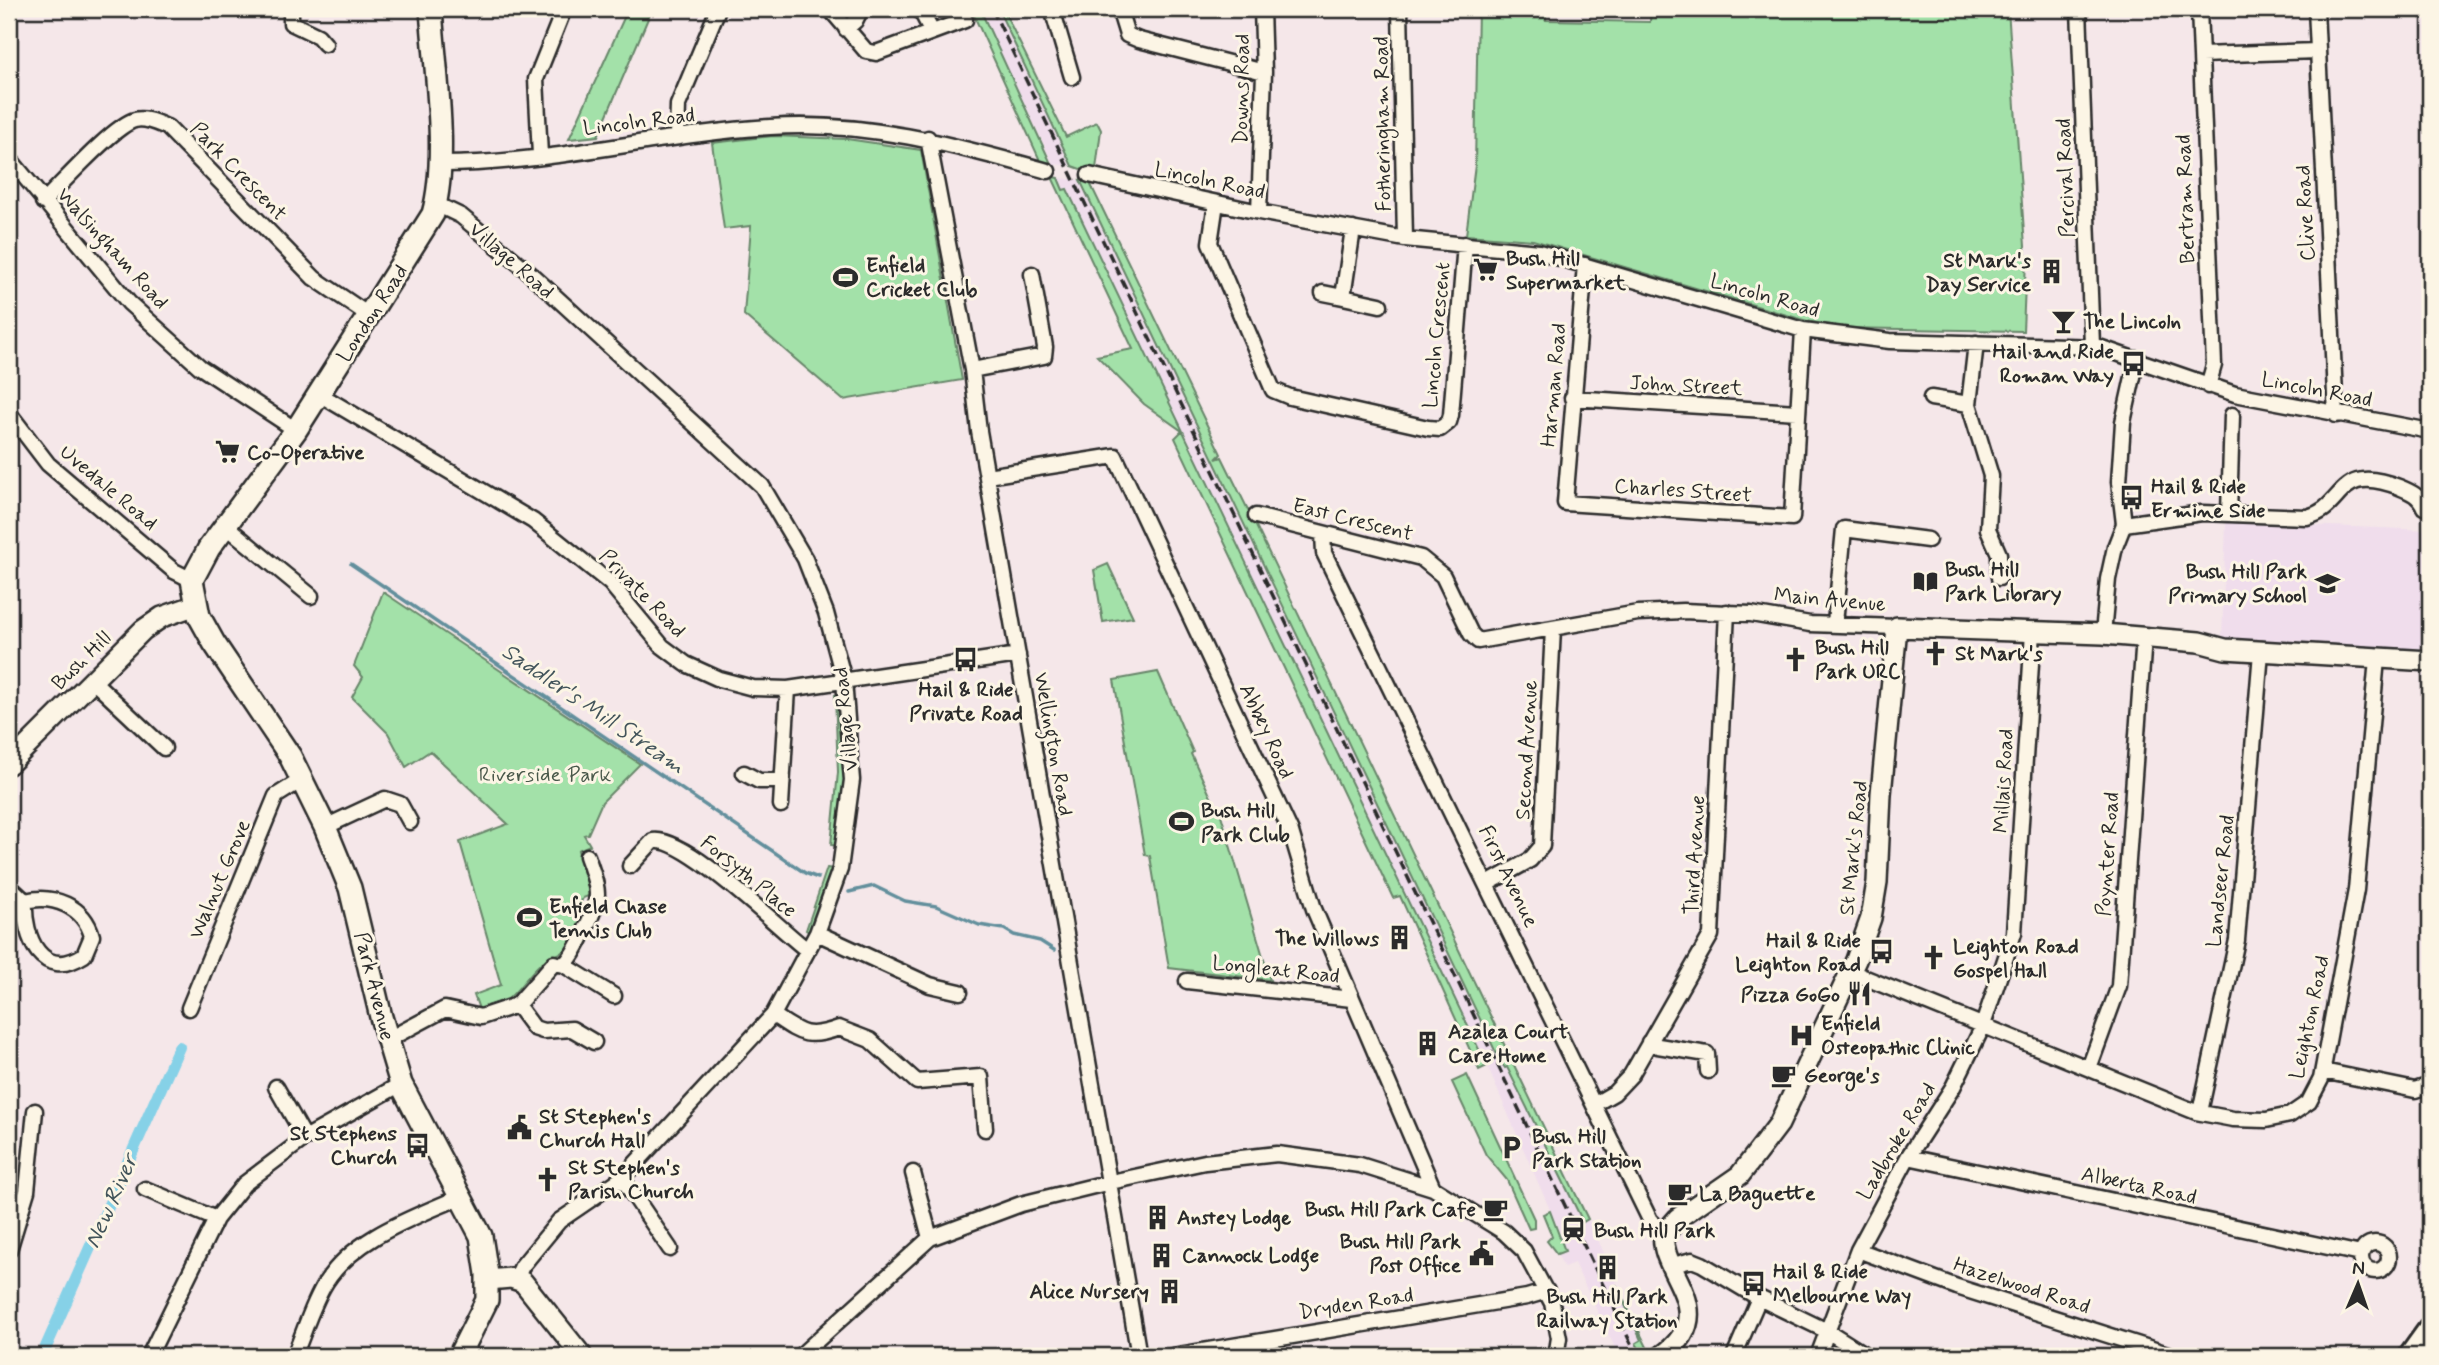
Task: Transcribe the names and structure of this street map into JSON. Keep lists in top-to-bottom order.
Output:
{
  "streets": {
    "main road": ["London Road", "Park Avenue"],
    "street": [
      "Downs Road",
      "Lincoln Road",
      "Fotheringham Road",
      "Park Crescent",
      "Percival Road",
      "Bertram Road",
      "Clive Road",
      "Walsingham Road",
      "Village Road",
      "Lincoln Crescent",
      "Harman Road",
      "John Street",
      "Uvedale Road",
      "Charles Street",
      "East Crescent",
      "Private Road",
      "Main Avenue",
      "Bush Hill",
      "Abbey Road",
      "Wellington Road",
      "Second Avenue",
      "Millais Road",
      "St Mark's Road",
      "Poynter Road",
      "Third Avenue",
      "Forsyth Place",
      "First Avenue",
      "Walnut Grove",
      "Landseer Road",
      "Longleat Road",
      "Leighton Road",
      "Ladbroke Road",
      "Alberta Road",
      "Hazelwood Road",
      "Dryden Road"
    ]
  },
  "crossings": [
    ["Downs Road", "Lincoln Road"],
    ["Lincoln Road", "Fotheringham Road"],
    ["Lincoln Road", "Percival Road"],
    ["Lincoln Road", "Bertram Road"],
    ["Lincoln Road", "Clive Road"],
    ["Lincoln Road", "London Road"],
    ["Lincoln Road", "Lincoln Crescent"],
    ["Lincoln Road", "Harman Road"],
    ["Lincoln Road", "Wellington Road"],
    ["Park Crescent", "Walsingham Road"],
    ["Park Crescent", "London Road"],
    ["Walsingham Road", "London Road"],
    ["Village Road", "London Road"],
    ["Village Road", "Private Road"],
    ["Village Road", "Forsyth Place"],
    ["London Road", "Uvedale Road"],
    ["London Road", "Private Road"],
    ["London Road", "Park Avenue"],
    ["Harman Road", "John Street"],
    ["Harman Road", "Charles Street"],
    ["John Street", "Charles Street"],
    ["Uvedale Road", "Park Avenue"],
    ["East Crescent", "Main Avenue"],
    ["East Crescent", "First Avenue"],
    ["Private Road", "Wellington Road"],
    ["Main Avenue", "Second Avenue"],
    ["Main Avenue", "Millais Road"],
    ["Main Avenue", "St Mark's Road"],
    ["Main Avenue", "Poynter Road"],
    ["Main Avenue", "Third Avenue"],
    ["Main Avenue", "Landseer Road"],
    ["Main Avenue", "Leighton Road"],
    ["Bush Hill", "Park Avenue"],
    ["Abbey Road", "Wellington Road"],
    ["Abbey Road", "Longleat Road"],
    ["Second Avenue", "First Avenue"],
    ["Millais Road", "Ladbroke Road"],
    ["St Mark's Road", "First Avenue"],
    ["St Mark's Road", "Leighton Road"],
    ["Poynter Road", "Leighton Road"],
    ["Third Avenue", "First Avenue"],
    ["Walnut Grove", "Park Avenue"],
    ["Landseer Road", "Leighton Road"],
    ["Leighton Road", "Ladbroke Road"],
    ["Ladbroke Road", "Alberta Road"],
    ["Ladbroke Road", "Hazelwood Road"]
  ],
  "water": ["Saddler's Mill Stream", "New River"],
  "parks": ["Riverside Park"],
  "places": {
    "supermarket": ["Bush Hill Supermarket", "Co-Operative"],
    "building": [
      "St Mark's Day Service",
      "The Willows",
      "Azalea Court Care Home",
      "Anstey Lodge",
      "Cannock Lodge",
      "Bush Hill Park Railway Station",
      "Alice Nursery"
    ],
    "sports": ["Enfield Cricket Club", "Bush Hill Park Club", "Enfield Chase Tennis Club"],
    "bar": ["The Lincoln"],
    "bus stop": [
      "Hail and Ride Roman Way",
      "Hail & Ride Ermine Side",
      "Hail & Ride Private Road",
      "Hail & Ride Leighton Road",
      "St Stephens Church",
      "Hail & Ride Melbourne Way"
    ],
    "library": ["Bush Hill Park Library"],
    "school or university": ["Bush Hill Park Primary School"],
    "church": [
      "St Mark's",
      "Bush Hill Park URC",
      "Leighton Road Gospel Hall",
      "St Stephen's Parish Church"
    ],
    "restaurant": ["Pizza GoGo"],
    "hospital": ["Enfield Osteopathic Clinic"],
    "cafe": ["George's", "La Baguette", "Bush Hill Park Cafe"],
    "public building": ["St Stephen's Church Hall", "Bush Hill Park Post Office"],
    "parking": ["Bush Hill Park Station"],
    "station": ["Bush Hill Park"]
  },
  "north": "top"
}
